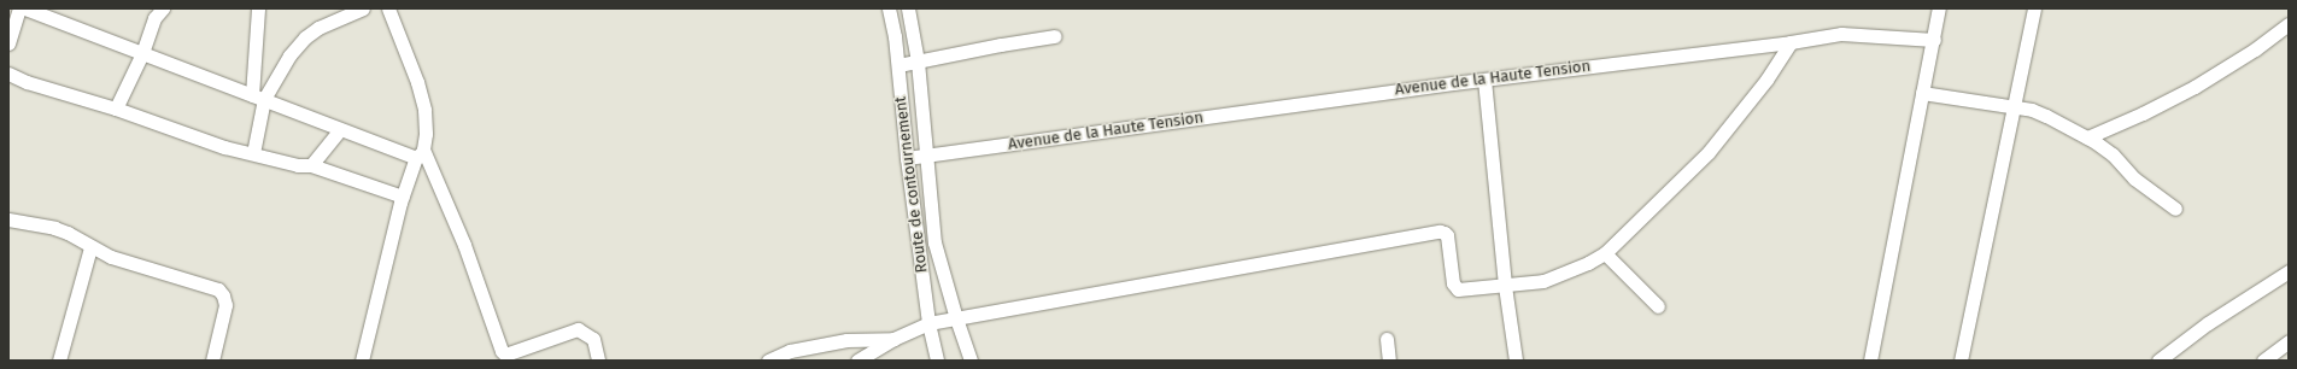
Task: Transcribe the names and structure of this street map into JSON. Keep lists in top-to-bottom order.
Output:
{
  "streets": {
    "street": ["Avenue de la Haute Tension", "Route de contournement"]
  },
  "crossings": [
    ["Avenue de la Haute Tension", "Route de contournement"]
  ]
}
